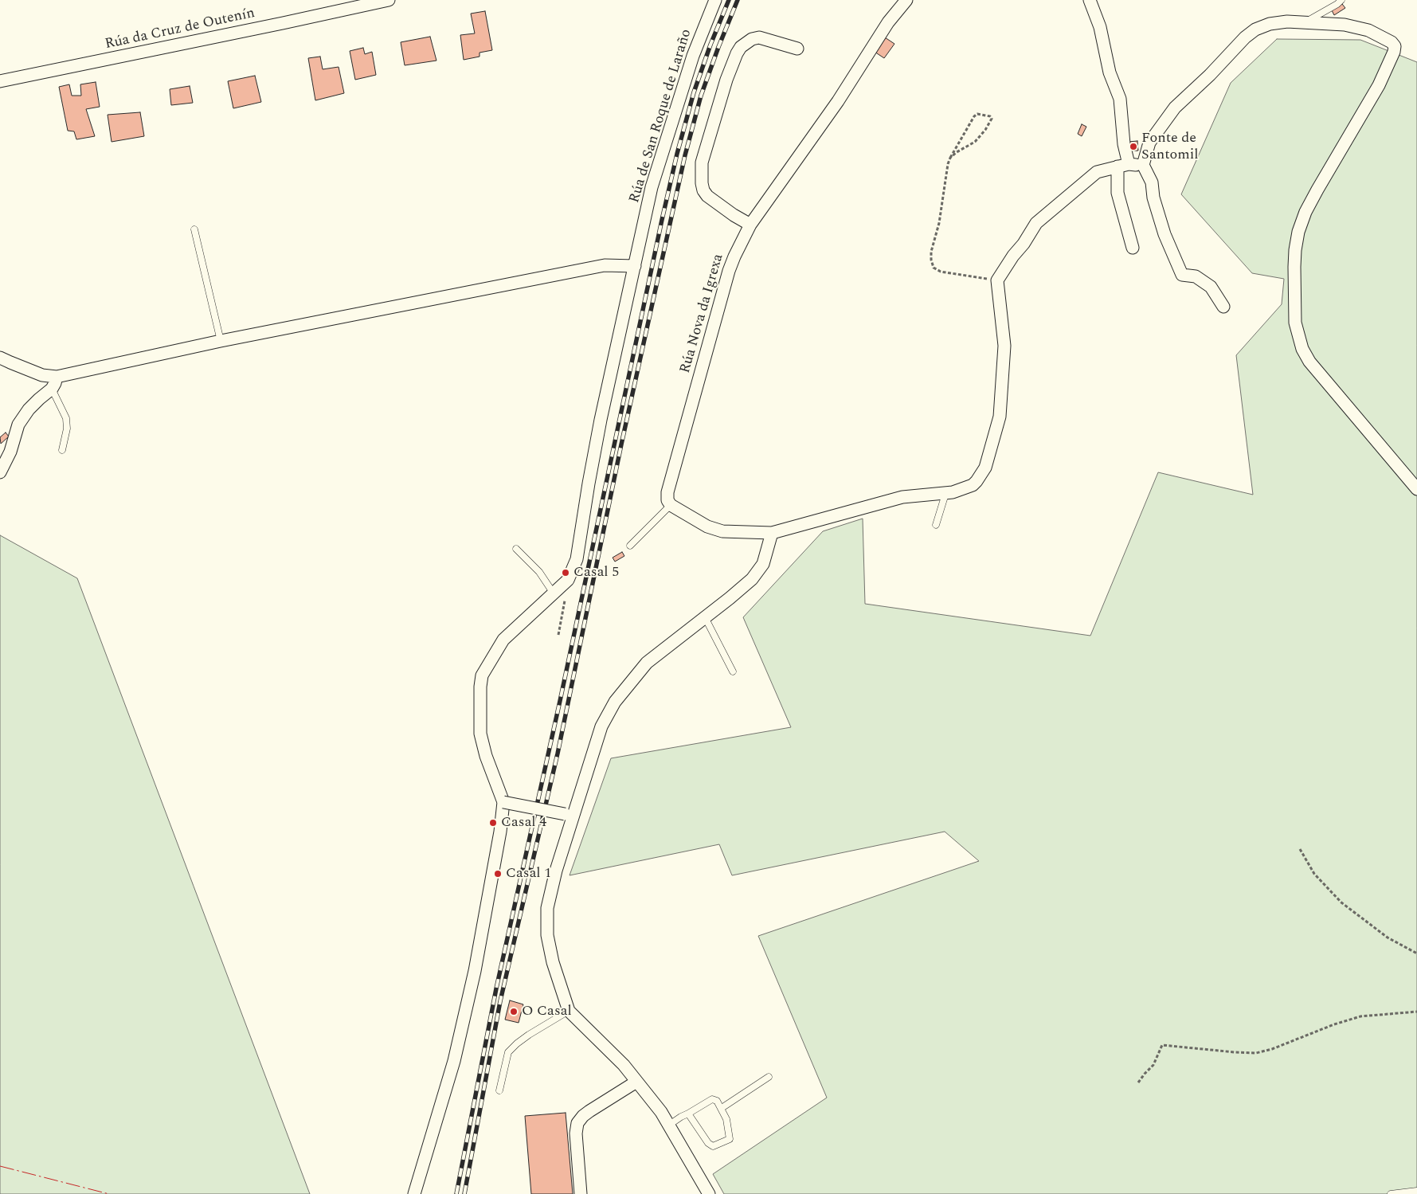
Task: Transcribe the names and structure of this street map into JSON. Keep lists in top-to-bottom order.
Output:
{
  "streets": {
    "street": ["Rúa da Cruz de Outenín", "Rúa de San Roque de Laraño", "Rúa Nova da Igrexa"]
  },
  "places": [
    "Fonte de Santomil",
    "Casal 5",
    "Casal 4",
    "Casal 1",
    "O Casal"
  ]
}
